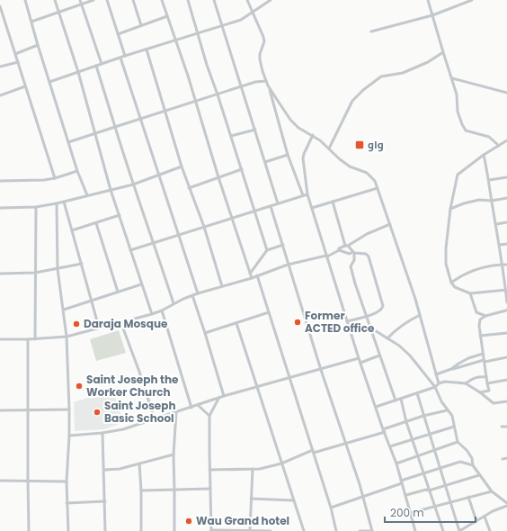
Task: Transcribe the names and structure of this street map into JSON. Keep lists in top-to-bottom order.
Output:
{
  "places": {
    "transit": ["واو"],
    "other": [
      "Former ACTED office",
      "Daraja Mosque",
      "Saint Joseph the Worker Church",
      "Saint Joseph Basic School",
      "Wau Grand hotel"
    ]
  },
  "scale_bar": "200 m"
}
